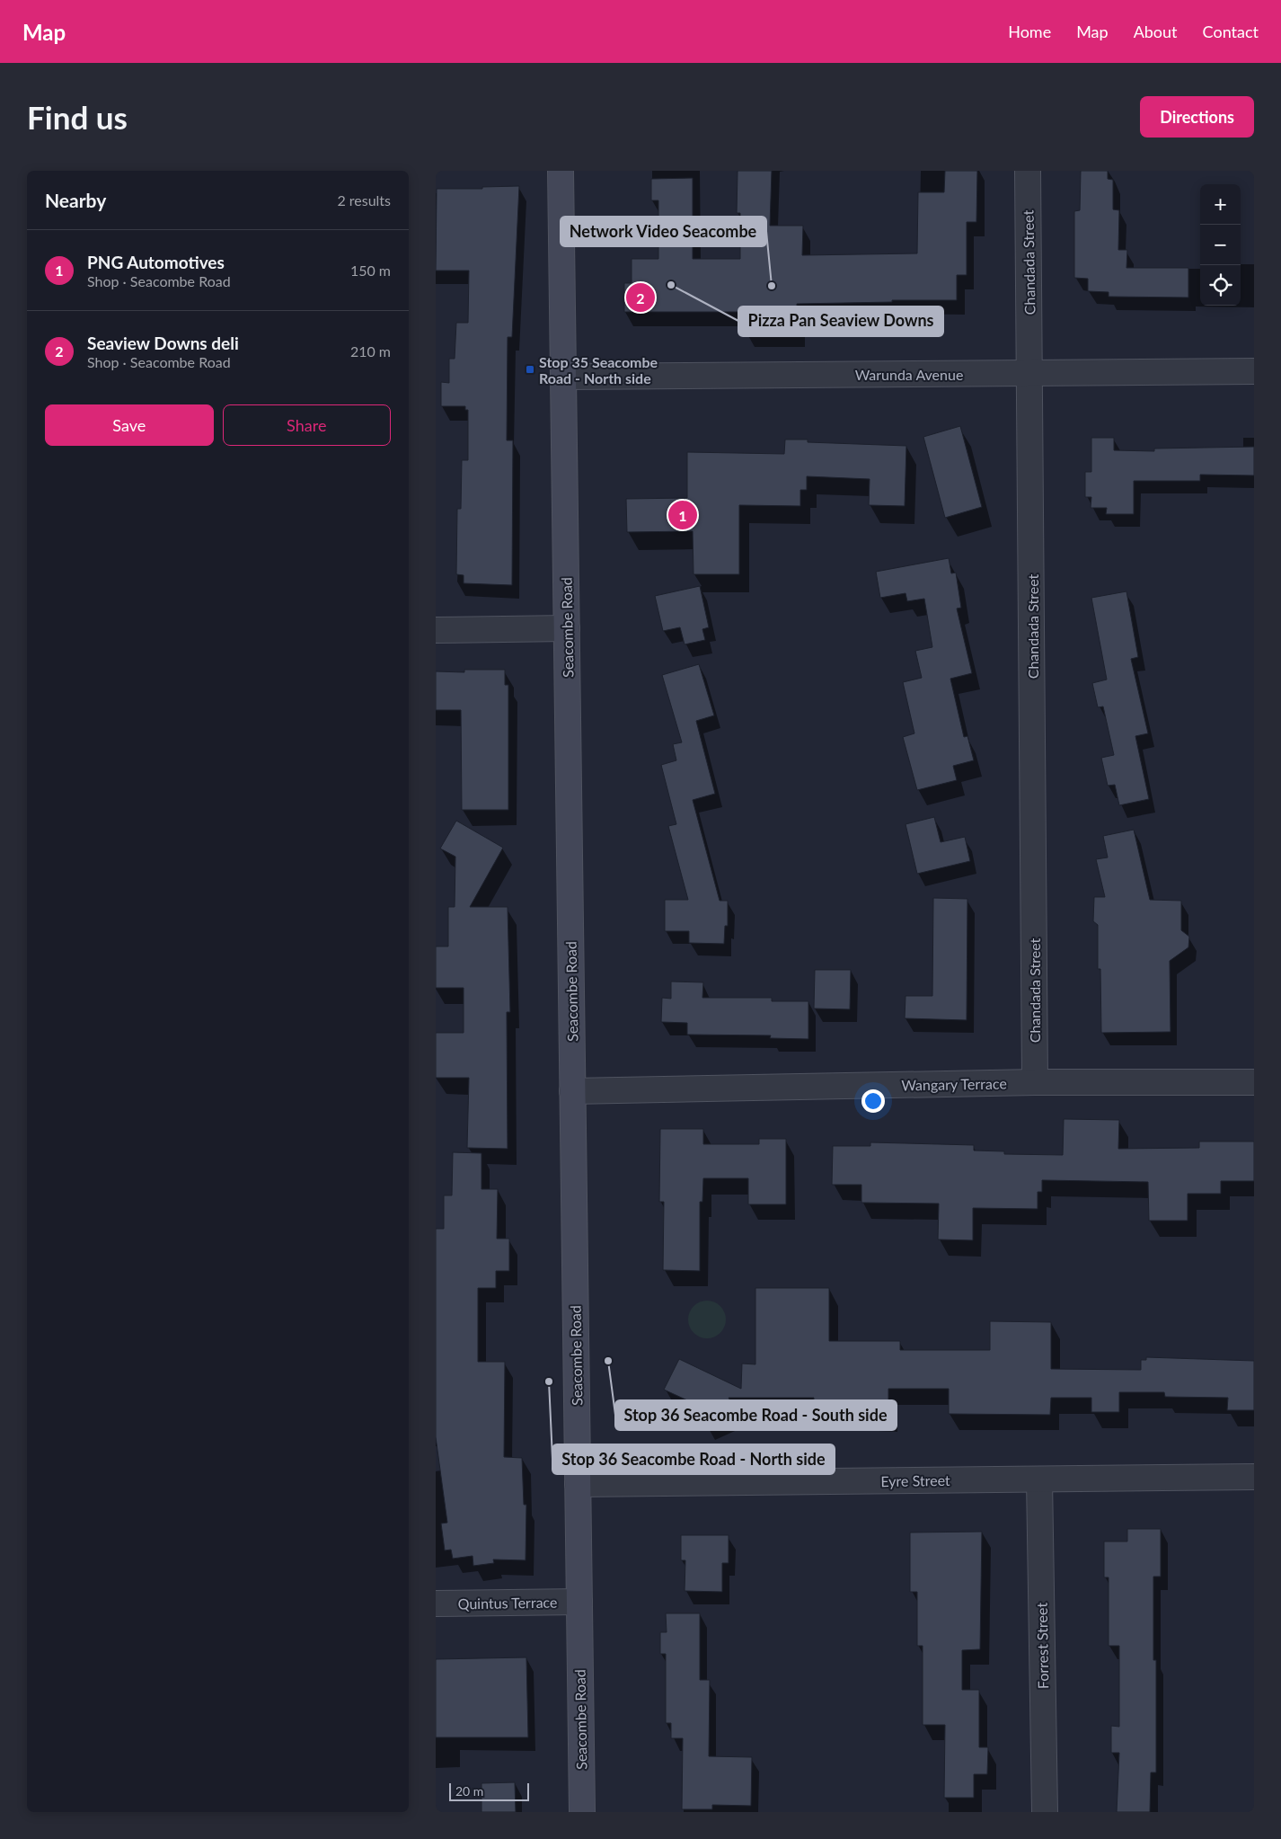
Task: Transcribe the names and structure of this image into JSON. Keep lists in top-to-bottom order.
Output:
{
  "streets": {
    "main road": ["Seacombe Road"],
    "street": [
      "Chandada Street",
      "Warunda Avenue",
      "Wangary Terrace",
      "Eyre Street",
      "Quintus Terrace",
      "Forrest Street"
    ]
  },
  "crossings": [
    ["Chandada Street", "Warunda Avenue"],
    ["Chandada Street", "Wangary Terrace"],
    ["Warunda Avenue", "Seacombe Road"],
    ["Seacombe Road", "Wangary Terrace"],
    ["Seacombe Road", "Eyre Street"],
    ["Seacombe Road", "Quintus Terrace"],
    ["Eyre Street", "Forrest Street"]
  ],
  "places": {
    "other": [
      "Pizza Pan Seaview Downs",
      "Network Video Seacombe",
      "Stop 36 Seacombe Road - South side",
      "Stop 36 Seacombe Road - North side"
    ],
    "transit": ["Stop 35 Seacombe Road - North side"]
  },
  "scale_bar": "20 m",
  "page": {
    "header": "Map",
    "nav": [
      "Home",
      "Map",
      "About",
      "Contact"
    ],
    "buttons": [
      "Directions",
      ["Save", "Share"]
    ],
    "title": "Find us",
    "heading": ["Nearby", "2 results"],
    "map_buttons": ["+", "−"],
    "list": [
      {
        "mark": "1",
        "name": "PNG Automotives",
        "note": "Shop · Seacombe Road",
        "value": "150 m"
      },
      {
        "mark": "2",
        "name": "Seaview Downs deli",
        "note": "Shop · Seacombe Road",
        "value": "210 m"
      }
    ],
    "pins": ["2", "1"],
    "scale": "20 m"
  }
}
